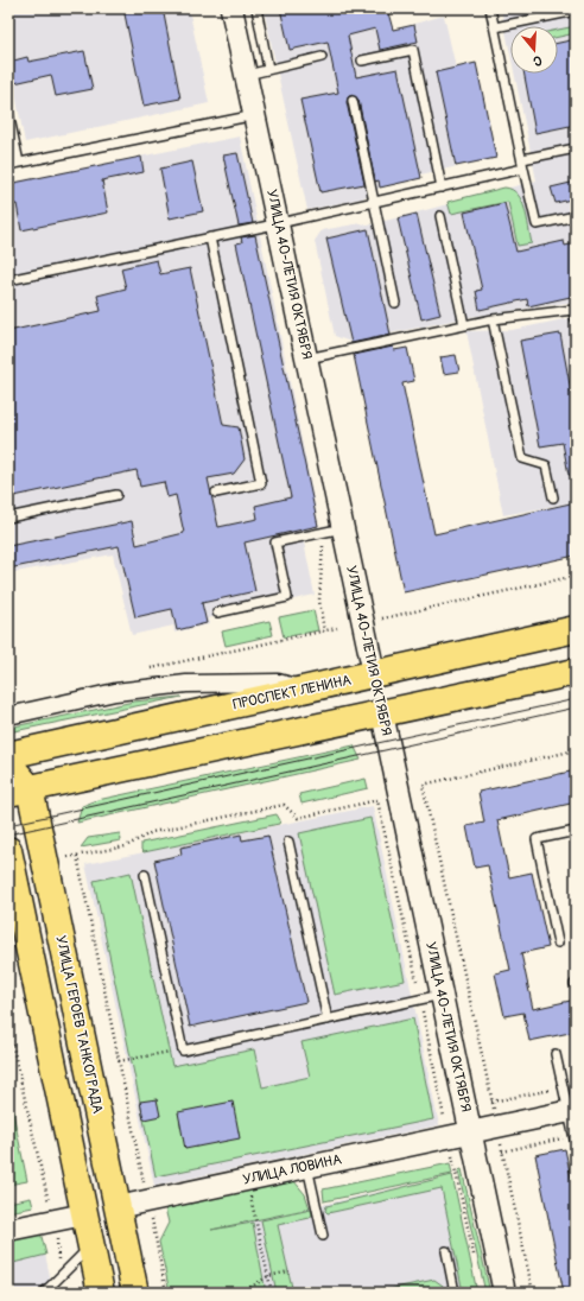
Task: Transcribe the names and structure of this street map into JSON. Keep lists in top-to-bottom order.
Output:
{
  "streets": {
    "main road": [
      "УЛИЦА 40-ЛЕТИЯ ОКТЯБРЯ",
      "ПРОСПЕКТ ЛЕНИНА",
      "УЛИЦА ГЕРОЕВ ТАНКОГРАДА",
      "УЛИЦА ЛОВИНА"
    ]
  },
  "crossings": [
    ["УЛИЦА 40-ЛЕТИЯ ОКТЯБРЯ", "ПРОСПЕКТ ЛЕНИНА"],
    ["УЛИЦА 40-ЛЕТИЯ ОКТЯБРЯ", "УЛИЦА ЛОВИНА"],
    ["УЛИЦА ГЕРОЕВ ТАНКОГРАДА", "УЛИЦА ЛОВИНА"]
  ],
  "north": "bottom"
}
